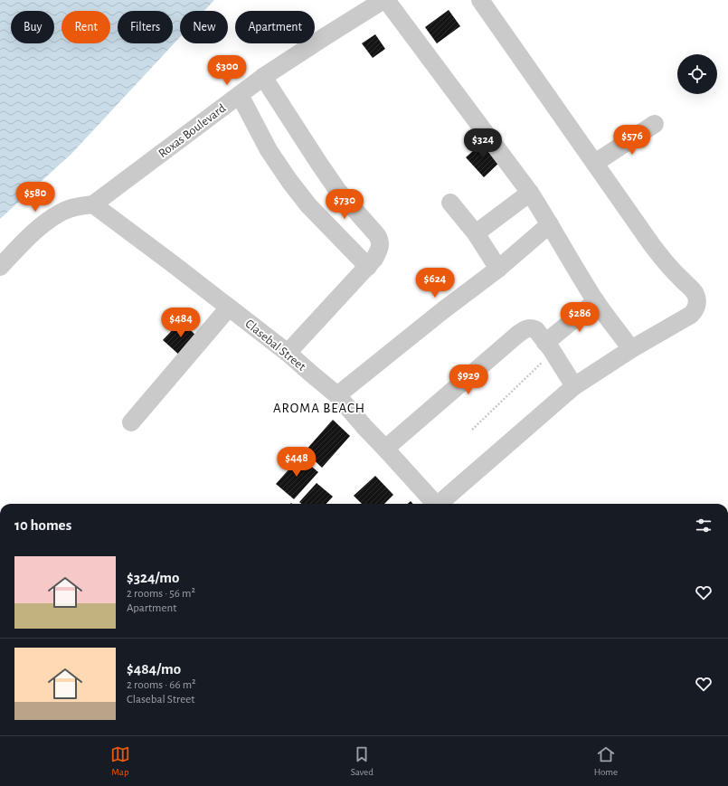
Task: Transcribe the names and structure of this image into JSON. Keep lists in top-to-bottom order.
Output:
{
  "streets": {
    "street": ["Roxas Boulevard", "Clasebal Street"]
  },
  "crossings": [
    ["Roxas Boulevard", "Clasebal Street"]
  ],
  "districts": ["AROMA BEACH"],
  "page": {
    "chip": [
      "Buy",
      "Rent",
      "Filters",
      "New",
      "Apartment"
    ],
    "price": [
      "$300",
      "$576",
      "$324",
      "$580",
      "$730",
      "$624",
      "$286",
      "$484",
      "$929",
      "$448"
    ],
    "heading": "10 homes",
    "list": [
      {
        "name": "$324/mo",
        "note": "2 rooms · 56 m² · Apartment"
      },
      {
        "name": "$484/mo",
        "note": "2 rooms · 66 m² · Clasebal Street"
      }
    ],
    "tabs": ["Map", "Saved", "Home"]
  }
}
